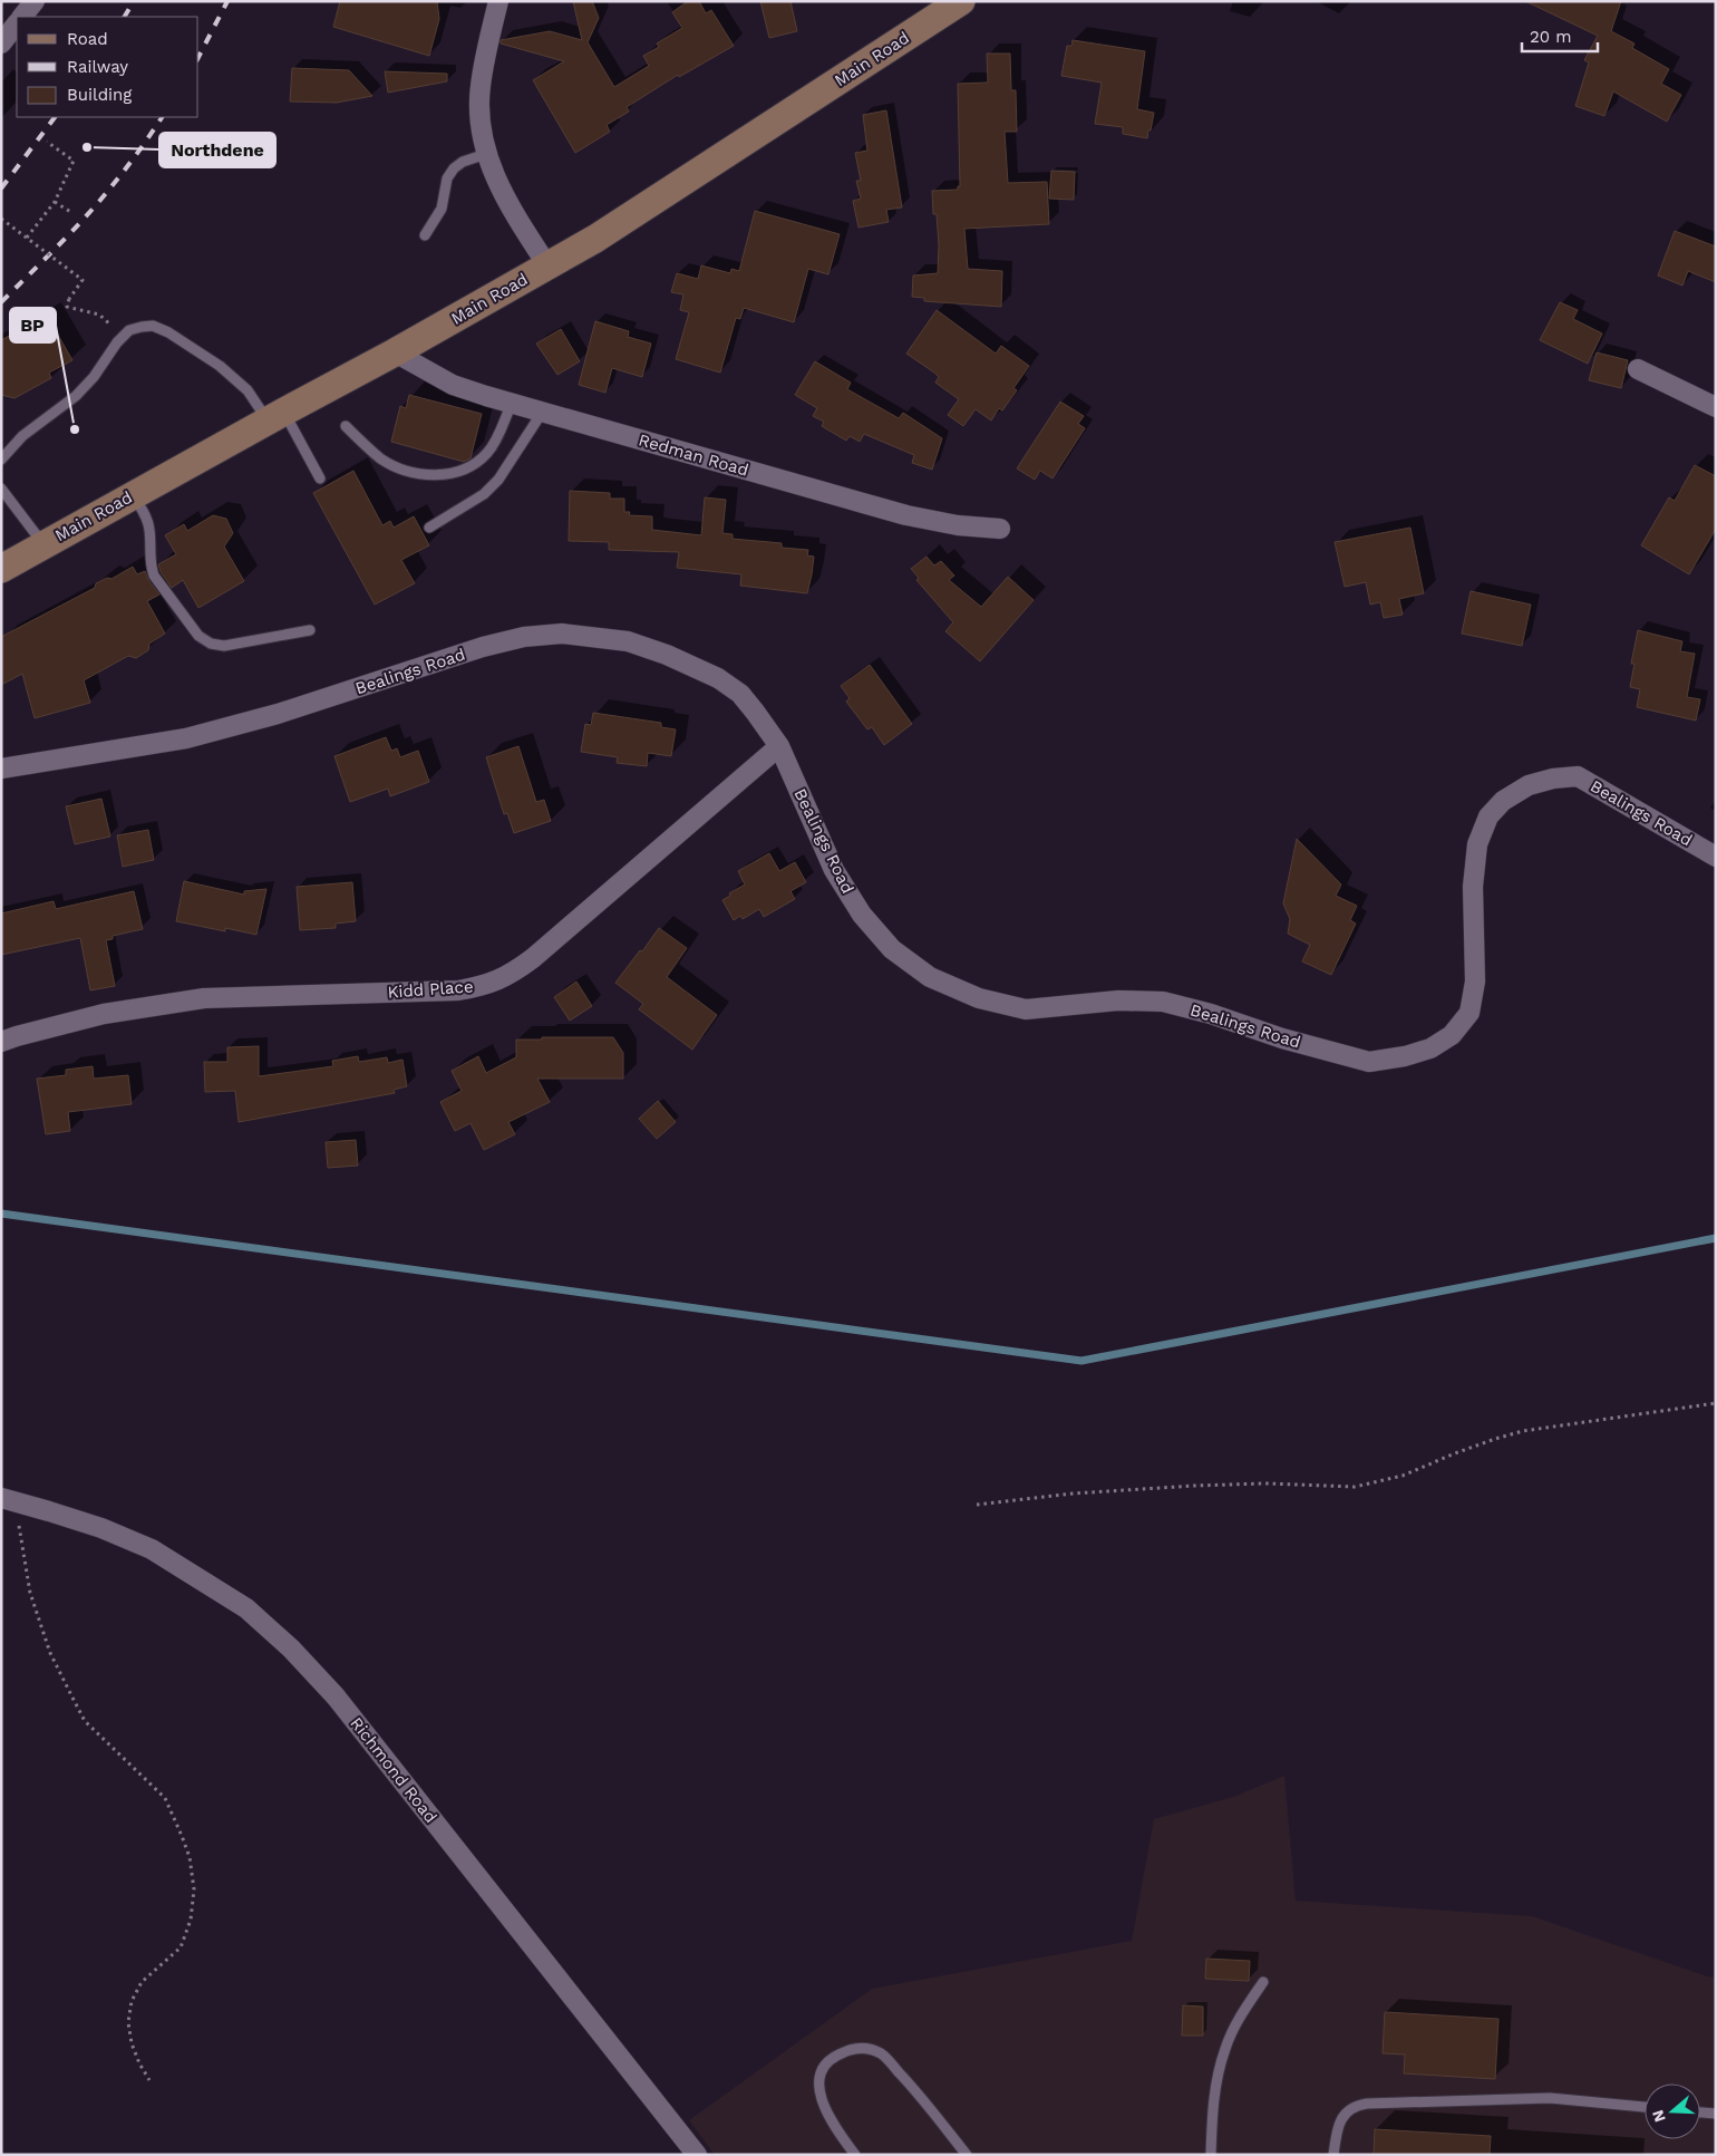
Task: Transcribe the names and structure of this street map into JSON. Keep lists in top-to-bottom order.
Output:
{
  "streets": {
    "main road": ["Main Road"],
    "street": [
      "Redman Road",
      "Bealings Road",
      "Kidd Place",
      "Richmond Road"
    ]
  },
  "crossings": [
    ["Main Road", "Redman Road"],
    ["Bealings Road", "Kidd Place"]
  ],
  "places": ["Northdene", "BP"],
  "legend": ["Road", "Railway", "Building"],
  "scale_bar": "20 m",
  "north": "left"
}
